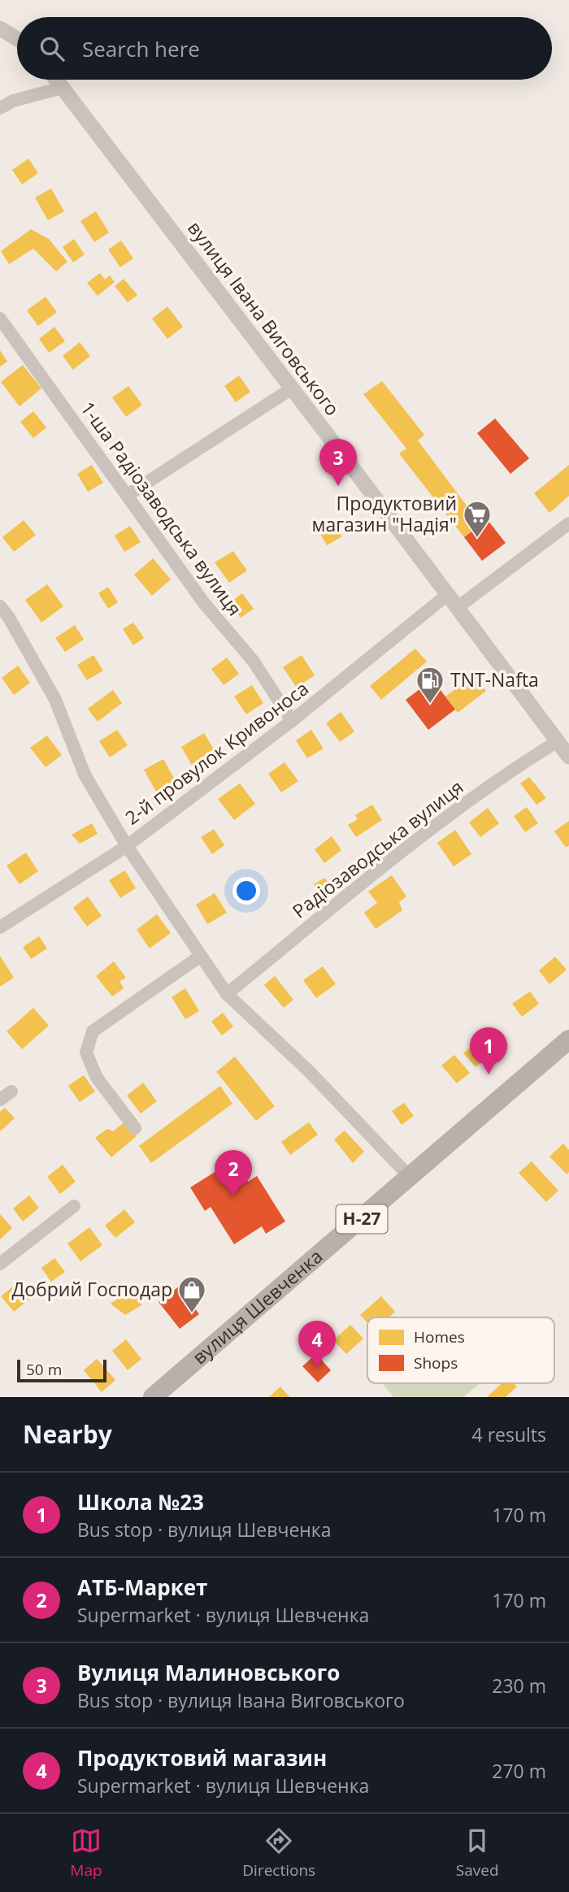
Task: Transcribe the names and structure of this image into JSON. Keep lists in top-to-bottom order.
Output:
{
  "streets": {
    "main road": ["Н-27", "вулиця Шевченка"],
    "street": [
      "вулиця Івана Виговського",
      "1-ша Радіозаводська вулиця",
      "2-й провулок Кривоноса",
      "Радіозаводська вулиця"
    ]
  },
  "crossings": [
    ["вулиця Івана Виговського", "2-й провулок Кривоноса"],
    ["вулиця Івана Виговського", "Радіозаводська вулиця"],
    ["1-ша Радіозаводська вулиця", "2-й провулок Кривоноса"]
  ],
  "places": {
    "supermarket": ["Продуктовий магазин \"Надія\""],
    "fuel station": ["TNT-Nafta"],
    "shop": ["Добрий Господар"]
  },
  "legend": ["Homes", "Shops"],
  "scale_bar": "50 m",
  "page": {
    "search": "Search here",
    "pins": [
      "3",
      "1",
      "2",
      "4"
    ],
    "scale": "50 m",
    "heading": ["Nearby", "4 results"],
    "list": [
      {
        "mark": "1",
        "name": "Школа №23",
        "note": "Bus stop · вулиця Шевченка",
        "value": "170 m"
      },
      {
        "mark": "2",
        "name": "АТБ-Маркет",
        "note": "Supermarket · вулиця Шевченка",
        "value": "170 m"
      },
      {
        "mark": "3",
        "name": "Вулиця Малиновського",
        "note": "Bus stop · вулиця Івана Виговського",
        "value": "230 m"
      },
      {
        "mark": "4",
        "name": "Продуктовий магазин",
        "note": "Supermarket · вулиця Шевченка",
        "value": "270 m"
      }
    ],
    "nav": ["Map", "Directions", "Saved"]
  }
}
